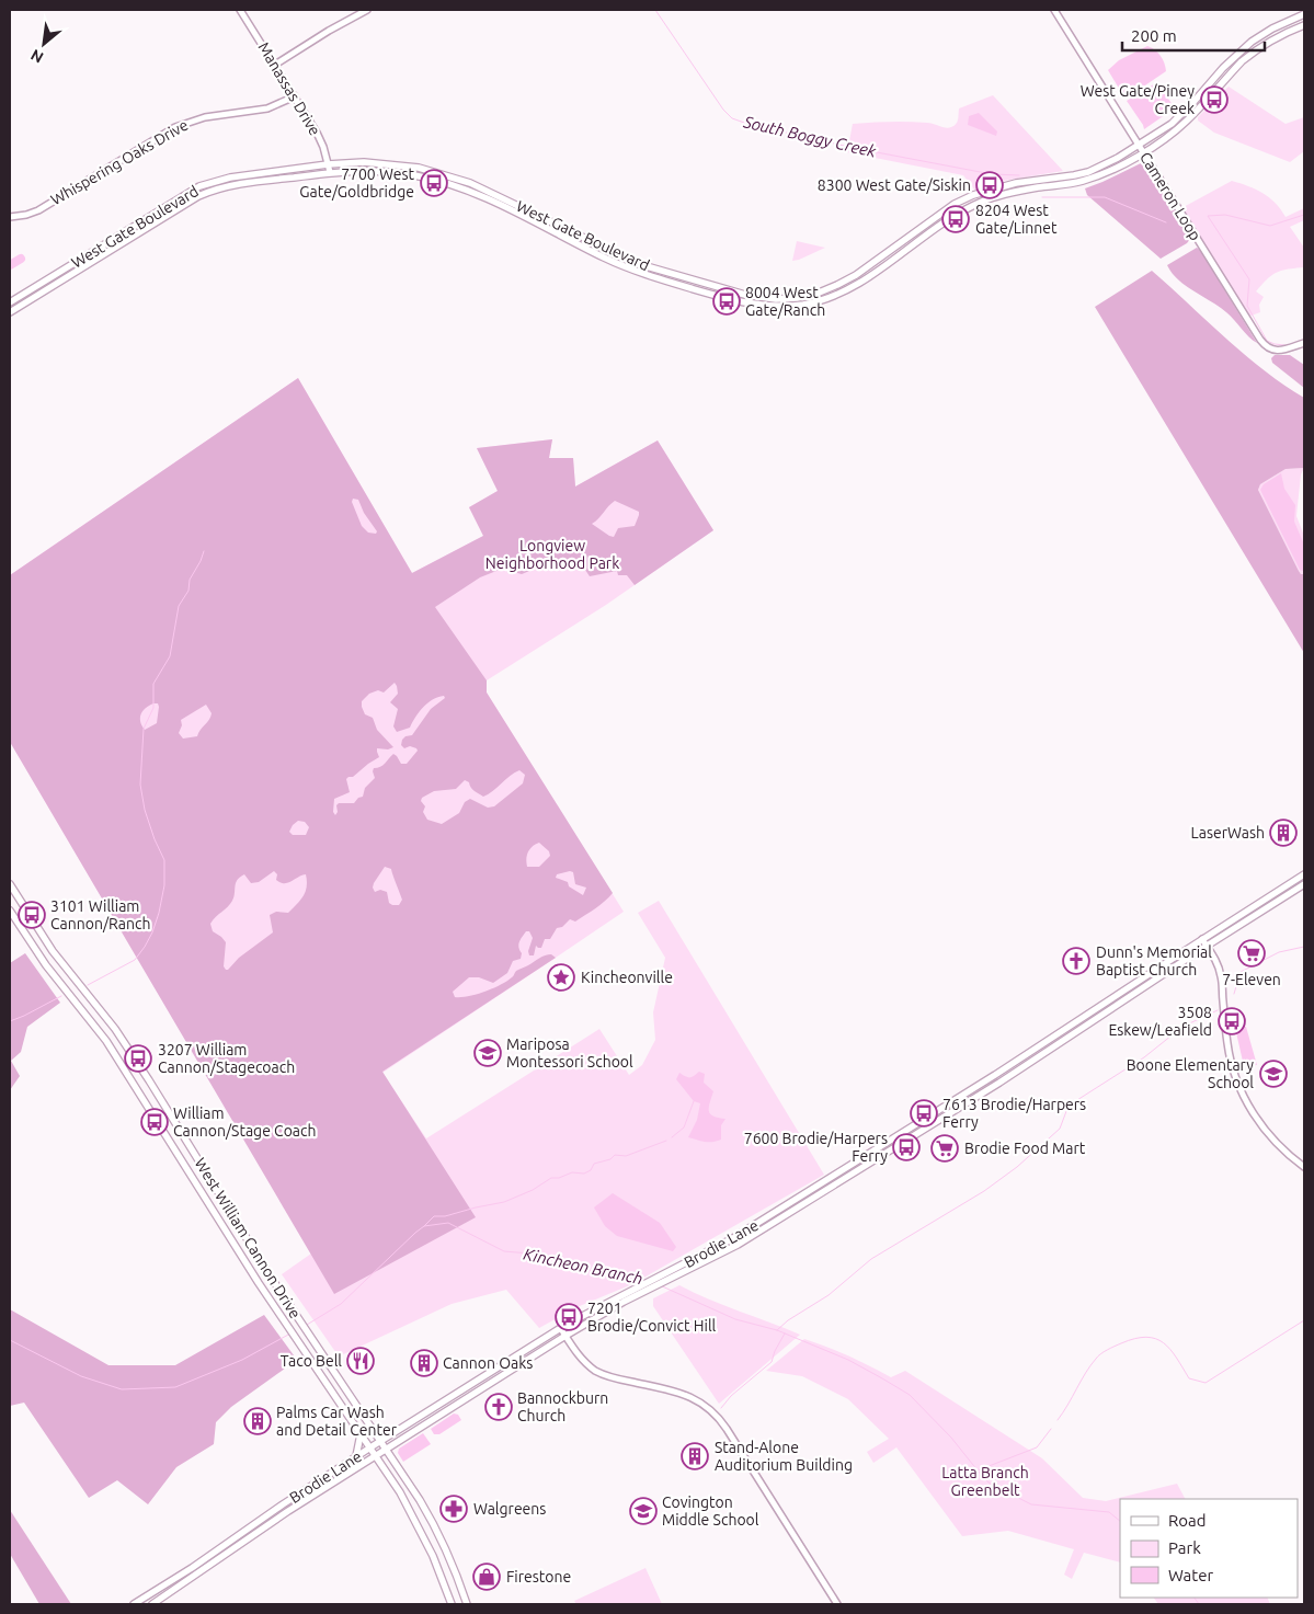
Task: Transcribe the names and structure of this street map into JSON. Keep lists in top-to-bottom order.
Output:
{
  "streets": {
    "main road": ["West Gate Boulevard", "West William Cannon Drive", "Brodie Lane"],
    "street": ["Manassas Drive", "Whispering Oaks Drive", "Cameron Loop"]
  },
  "crossings": [
    ["Manassas Drive", "Whispering Oaks Drive"],
    ["Manassas Drive", "West Gate Boulevard"],
    ["Cameron Loop", "West Gate Boulevard"],
    ["West William Cannon Drive", "Brodie Lane"]
  ],
  "water": ["South Boggy Creek", "Kincheon Branch"],
  "parks": ["Longview Neighborhood Park", "Latta Branch Greenbelt"],
  "places": {
    "bus stop": [
      "West Gate/Piney Creek",
      "7700 West Gate/Goldbridge",
      "8300 West Gate/Siskin",
      "8204 West Gate/Linnet",
      "8004 West Gate/Ranch",
      "3101 William Cannon/Ranch",
      "3508 Eskew/Leafield",
      "3207 William Cannon/Stagecoach",
      "7613 Brodie/Harpers Ferry",
      "William Cannon/Stage Coach",
      "7600 Brodie/Harpers Ferry",
      "7201 Brodie/Convict Hill"
    ],
    "building": [
      "LaserWash",
      "Cannon Oaks",
      "Palms Car Wash and Detail Center",
      "Stand-Alone Auditorium Building"
    ],
    "supermarket": ["7-Eleven", "Brodie Food Mart"],
    "church": ["Dunn's Memorial Baptist Church", "Bannockburn Church"],
    "place": ["Kincheonville"],
    "school or university": ["Mariposa Montessori School", "Boone Elementary School", "Covington Middle School"],
    "restaurant": ["Taco Bell"],
    "pharmacy": ["Walgreens"],
    "shop": ["Firestone"]
  },
  "legend": ["Road", "Park", "Water"],
  "scale_bar": "200 m",
  "north": "bottom left"
}
